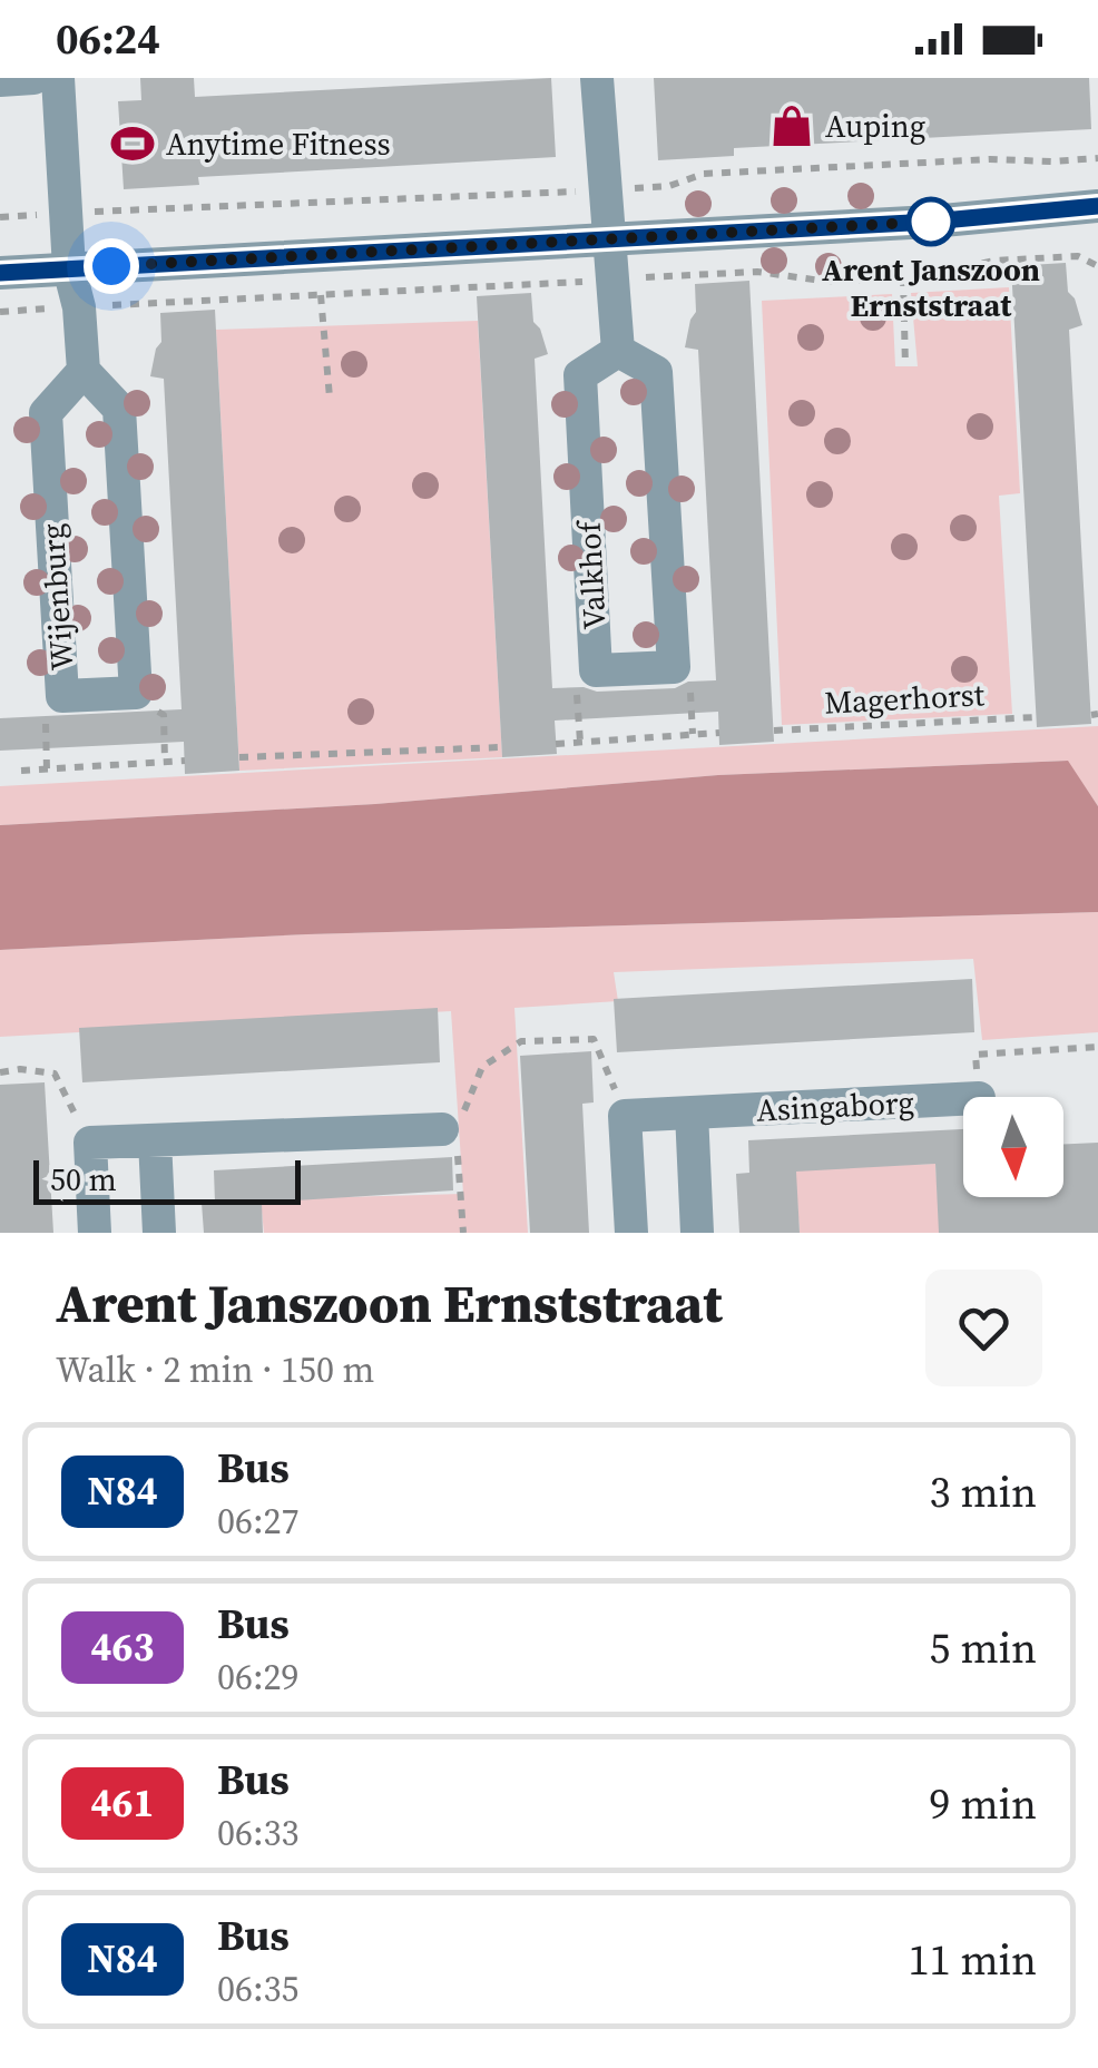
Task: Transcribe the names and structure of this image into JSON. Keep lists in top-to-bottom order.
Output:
{
  "streets": {
    "street": ["Valkhof", "Wijenburg", "Asingaborg"],
    "path": ["Magerhorst"]
  },
  "places": {
    "shop": ["Auping"],
    "sports": ["Anytime Fitness"],
    "other": ["Arent Janszoon Ernststraat"]
  },
  "lines": ["bus line N84"],
  "scale_bar": "50 m",
  "north": "bottom",
  "page": {
    "status": "06:24",
    "scale": "50 m",
    "heading": ["Arent Janszoon Ernststraat", "Walk · 2 min · 150 m"],
    "list": [
      {
        "mark": "N84",
        "name": "Bus",
        "note": "06:27",
        "value": "3 min"
      },
      {
        "mark": "463",
        "name": "Bus",
        "note": "06:29",
        "value": "5 min"
      },
      {
        "mark": "461",
        "name": "Bus",
        "note": "06:33",
        "value": "9 min"
      },
      {
        "mark": "N84",
        "name": "Bus",
        "note": "06:35",
        "value": "11 min"
      }
    ]
  }
}
